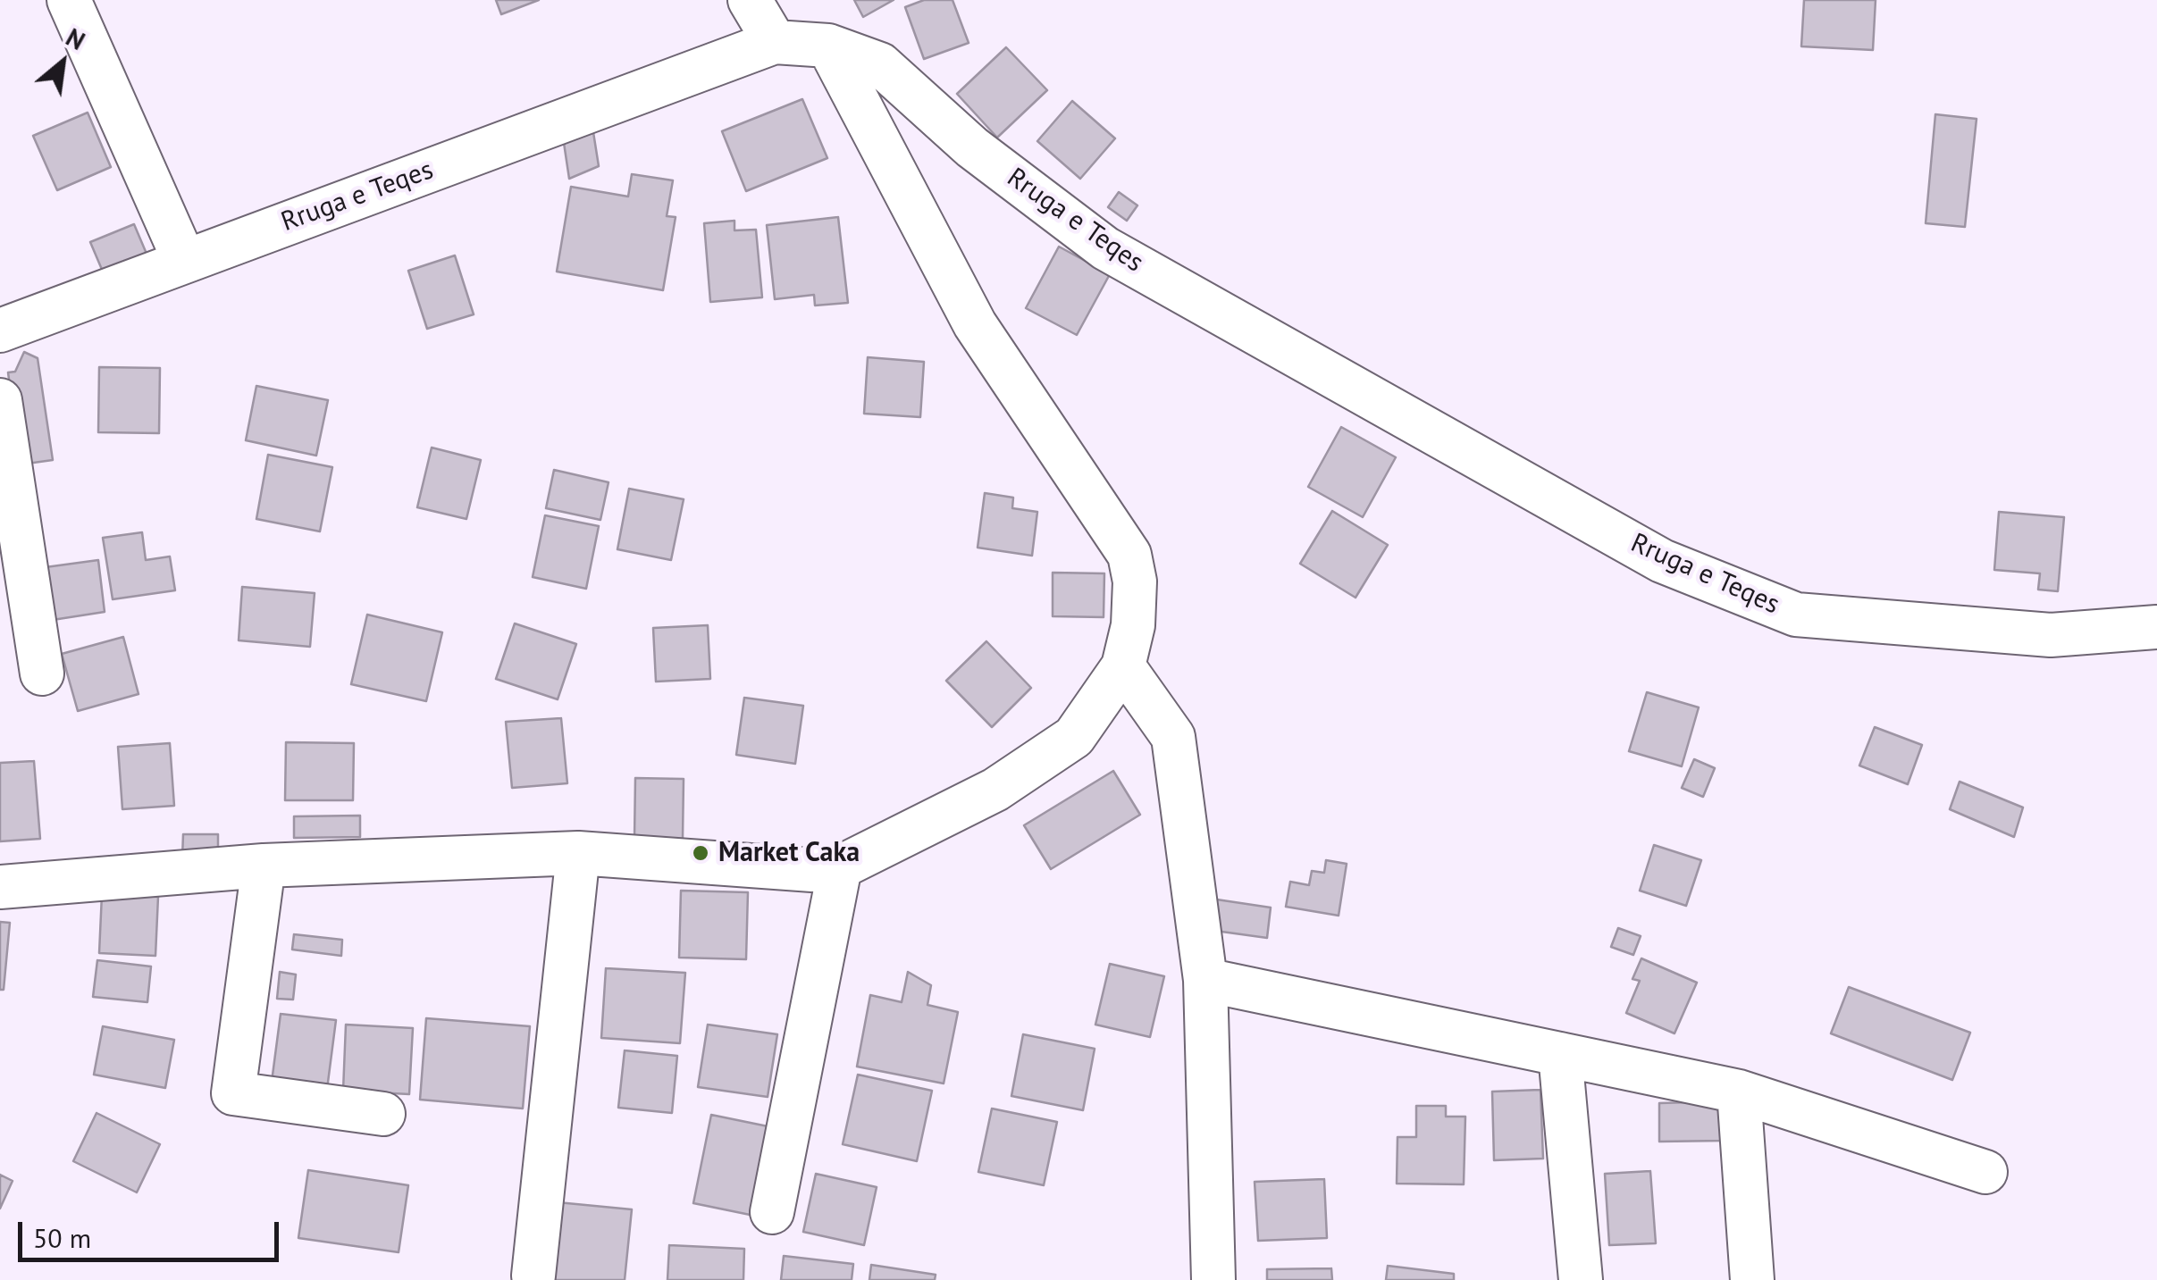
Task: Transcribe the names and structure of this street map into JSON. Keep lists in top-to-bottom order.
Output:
{
  "streets": {
    "street": ["Rruga e Teqes"]
  },
  "places": ["Market Caka"],
  "scale_bar": "50 m",
  "north": "top right"
}
